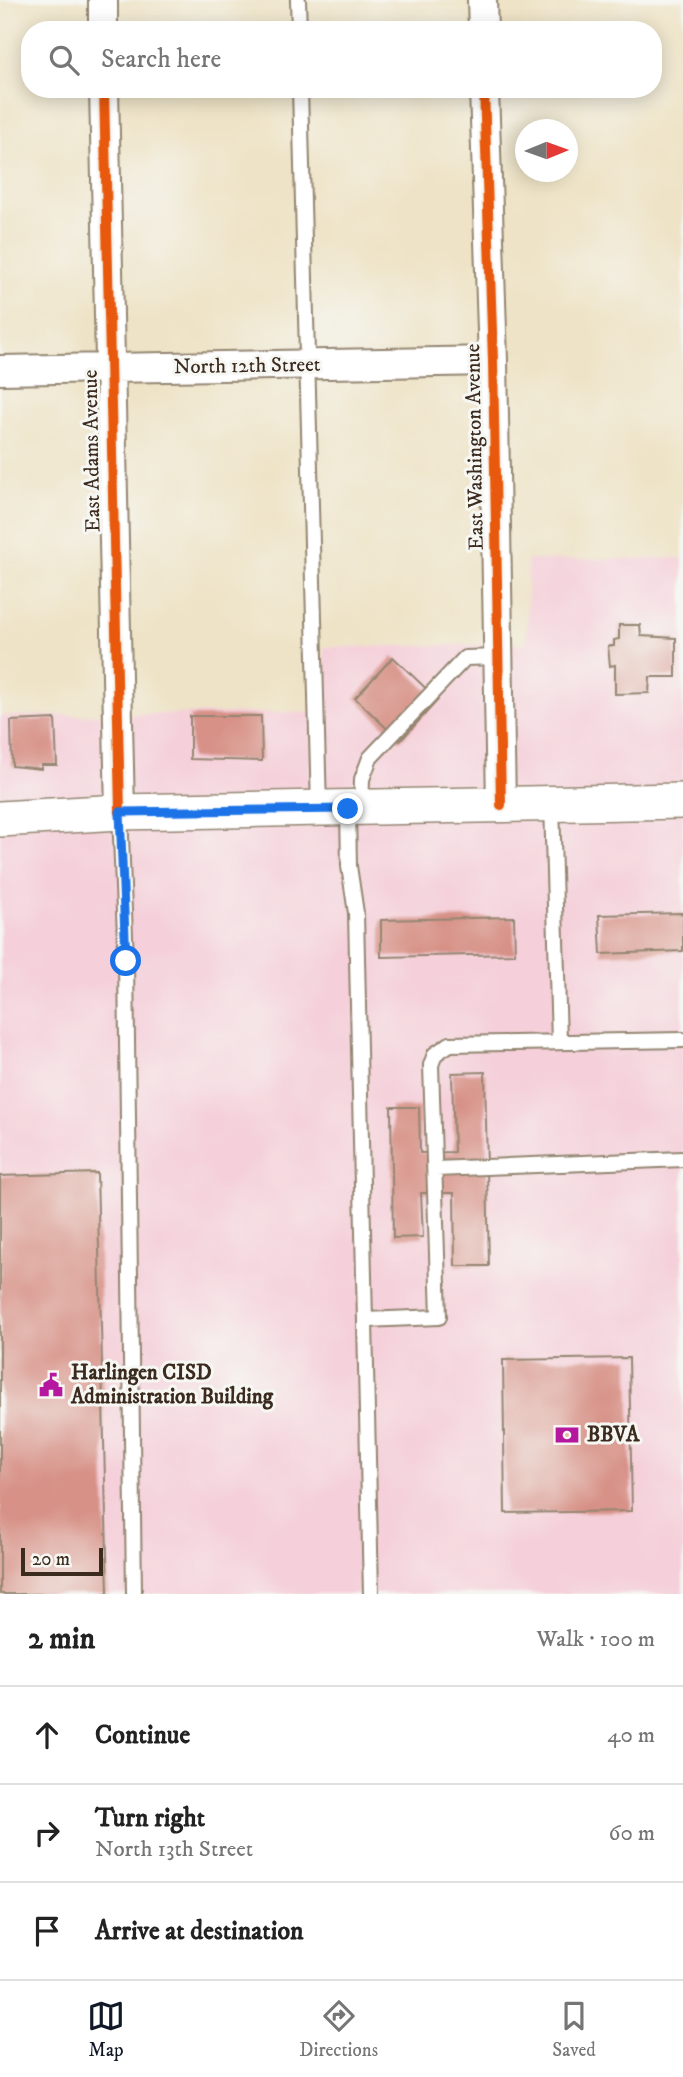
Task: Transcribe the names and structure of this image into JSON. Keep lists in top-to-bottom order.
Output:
{
  "streets": {
    "street": ["North 12th Street", "East Washington Avenue", "East Adams Avenue"]
  },
  "crossings": [
    ["North 12th Street", "East Washington Avenue"],
    ["North 12th Street", "East Adams Avenue"]
  ],
  "places": {
    "public building": ["Harlingen CISD Administration Building"],
    "bank": ["BBVA"]
  },
  "scale_bar": "20 m",
  "north": "right",
  "page": {
    "search": "Search here",
    "scale": "20 m",
    "heading": ["2 min", "Walk · 100 m"],
    "list": [
      ["Continue", "40 m"],
      ["Turn right", "North 13th Street", "60 m"],
      "Arrive at destination"
    ],
    "nav": ["Map", "Directions", "Saved"]
  }
}
